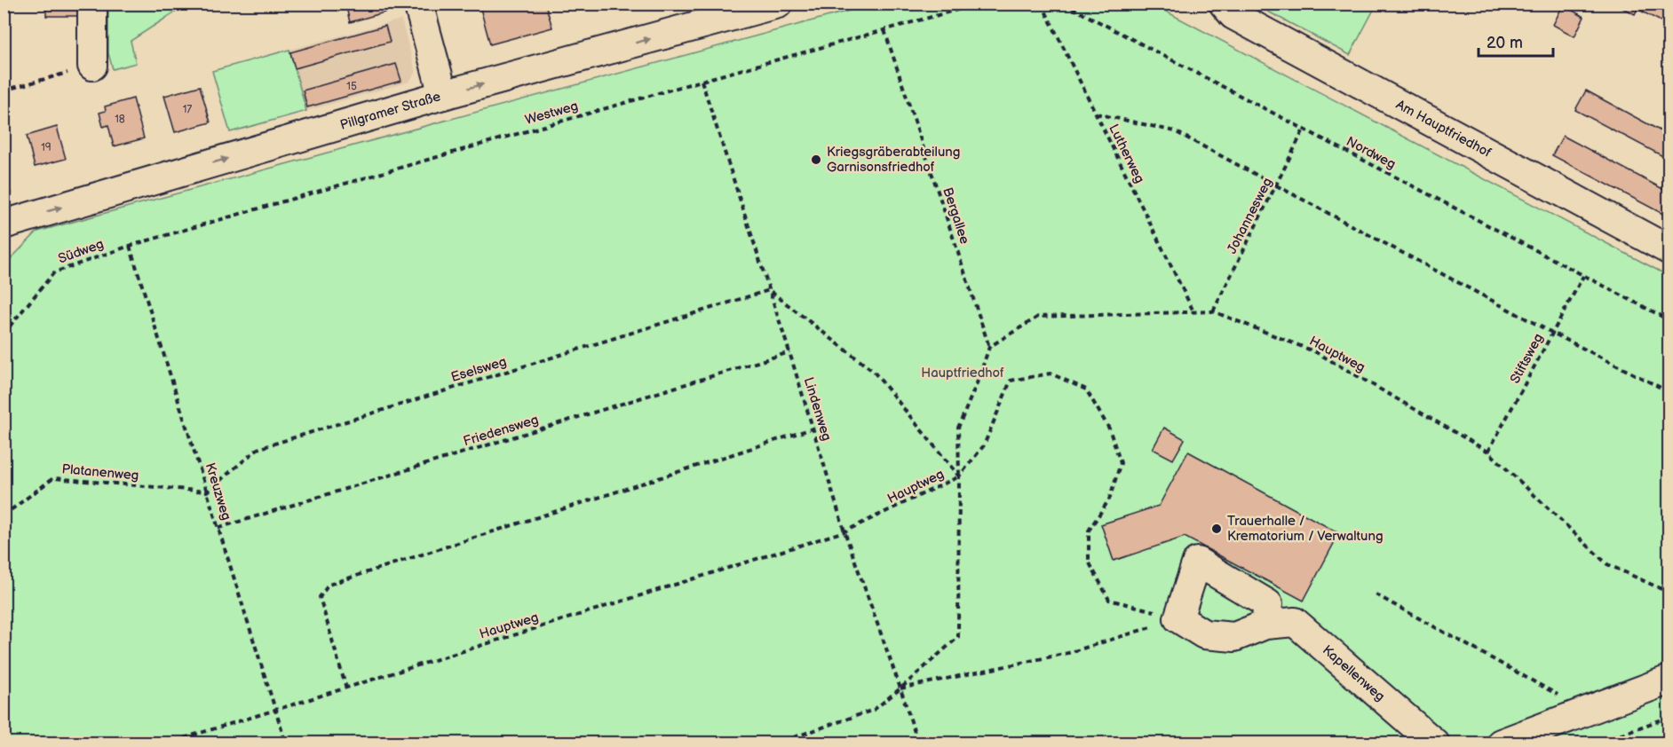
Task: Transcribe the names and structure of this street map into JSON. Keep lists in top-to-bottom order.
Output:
{
  "streets": {
    "street": ["Pillgramer Straße", "Am Hauptfriedhof", "Kapellenweg"],
    "path": [
      "Westweg",
      "Nordweg",
      "Lutherweg",
      "Bergallee",
      "Johannesweg",
      "Südweg",
      "Hauptweg",
      "Stiftsweg",
      "Eselsweg",
      "Lindenweg",
      "Friedensweg",
      "Platanenweg",
      "Kreuzweg"
    ]
  },
  "crossings": [
    ["Westweg", "Bergallee"],
    ["Westweg", "Südweg"],
    ["Westweg", "Lindenweg"],
    ["Westweg", "Kreuzweg"],
    ["Nordweg", "Johannesweg"],
    ["Nordweg", "Stiftsweg"],
    ["Lutherweg", "Hauptweg"],
    ["Bergallee", "Hauptweg"],
    ["Johannesweg", "Hauptweg"],
    ["Südweg", "Kreuzweg"],
    ["Hauptweg", "Stiftsweg"],
    ["Hauptweg", "Lindenweg"],
    ["Hauptweg", "Kreuzweg"],
    ["Eselsweg", "Lindenweg"],
    ["Eselsweg", "Platanenweg"],
    ["Eselsweg", "Kreuzweg"],
    ["Lindenweg", "Friedensweg"],
    ["Friedensweg", "Kreuzweg"],
    ["Platanenweg", "Kreuzweg"]
  ],
  "one_way": ["Pillgramer Straße"],
  "parks": ["Hauptfriedhof"],
  "places": ["Kriegsgräberabteilung Garnisonsfriedhof", "Trauerhalle / Krematorium / Verwaltung"],
  "house_numbers": [
    "15",
    "17",
    "18",
    "19"
  ],
  "scale_bar": "20 m"
}
